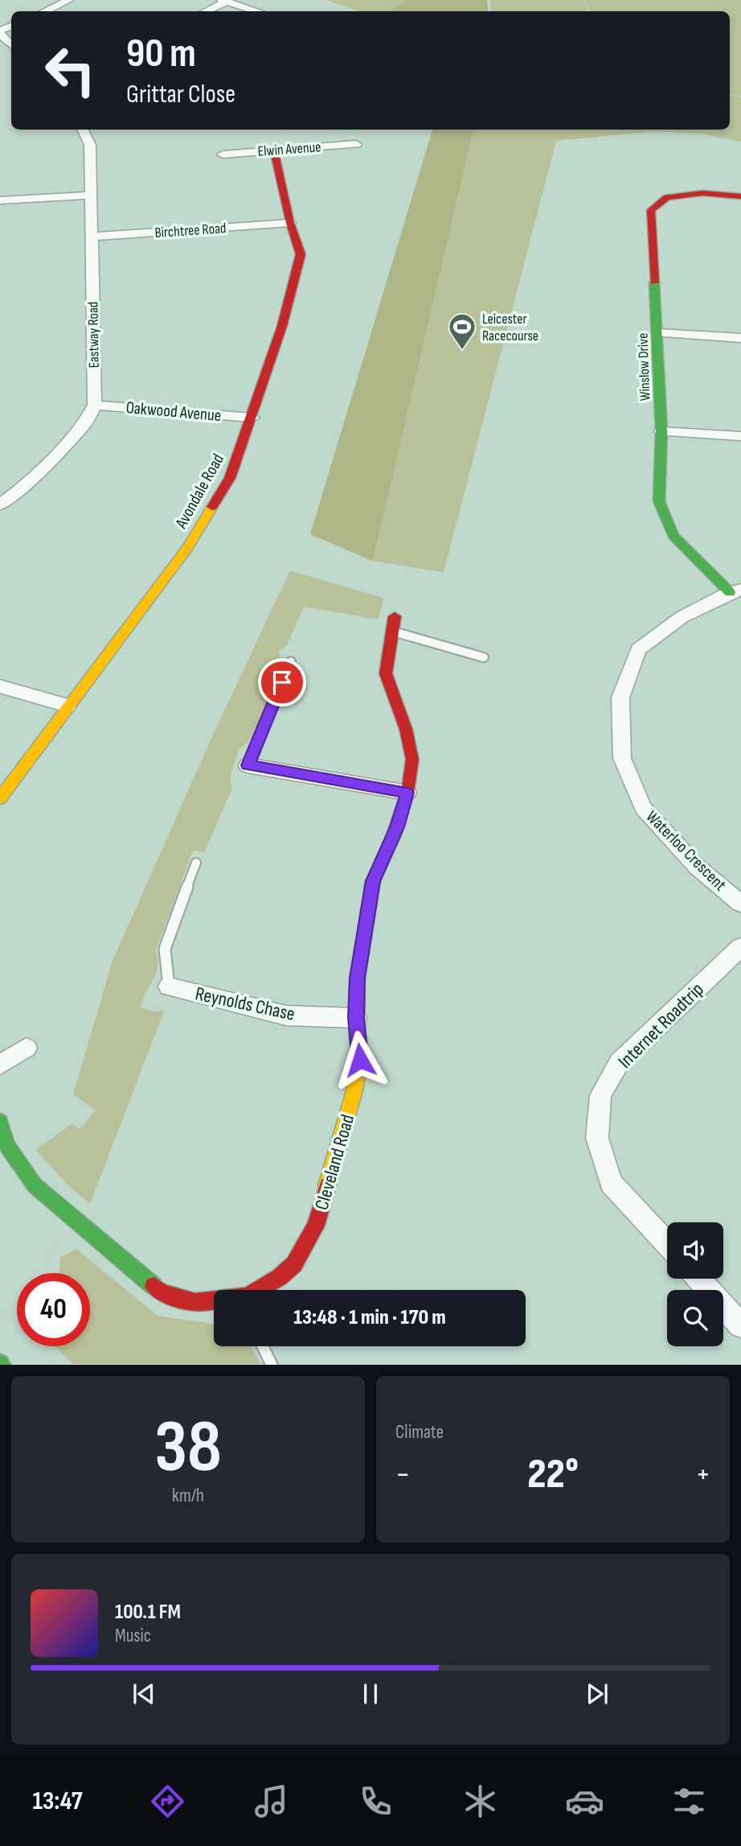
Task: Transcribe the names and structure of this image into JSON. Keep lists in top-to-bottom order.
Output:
{
  "streets": {
    "street": [
      "Elwin Avenue",
      "Birchtree Road",
      "Eastway Road",
      "Winslow Drive",
      "Oakwood Avenue",
      "Avondale Road",
      "Waterloo Crescent",
      "Reynolds Chase",
      "Internet Roadtrip",
      "Cleveland Road"
    ]
  },
  "crossings": [
    ["Elwin Avenue", "Avondale Road"],
    ["Birchtree Road", "Eastway Road"],
    ["Birchtree Road", "Avondale Road"],
    ["Eastway Road", "Oakwood Avenue"],
    ["Winslow Drive", "Waterloo Crescent"],
    ["Oakwood Avenue", "Avondale Road"],
    ["Reynolds Chase", "Cleveland Road"]
  ],
  "places": {
    "sports": ["Leicester Racecourse"]
  },
  "page": {
    "turn": ["90 m", "Grittar Close"],
    "limit": "40",
    "trip": "13:48 · 1 min · 170 m",
    "tile": [
      ["38", "km/h"],
      "Climate"
    ],
    "heat": ["−", "22°", "+"],
    "song": ["100.1 FM", "Music"],
    "tabs": "13:47"
  }
}
